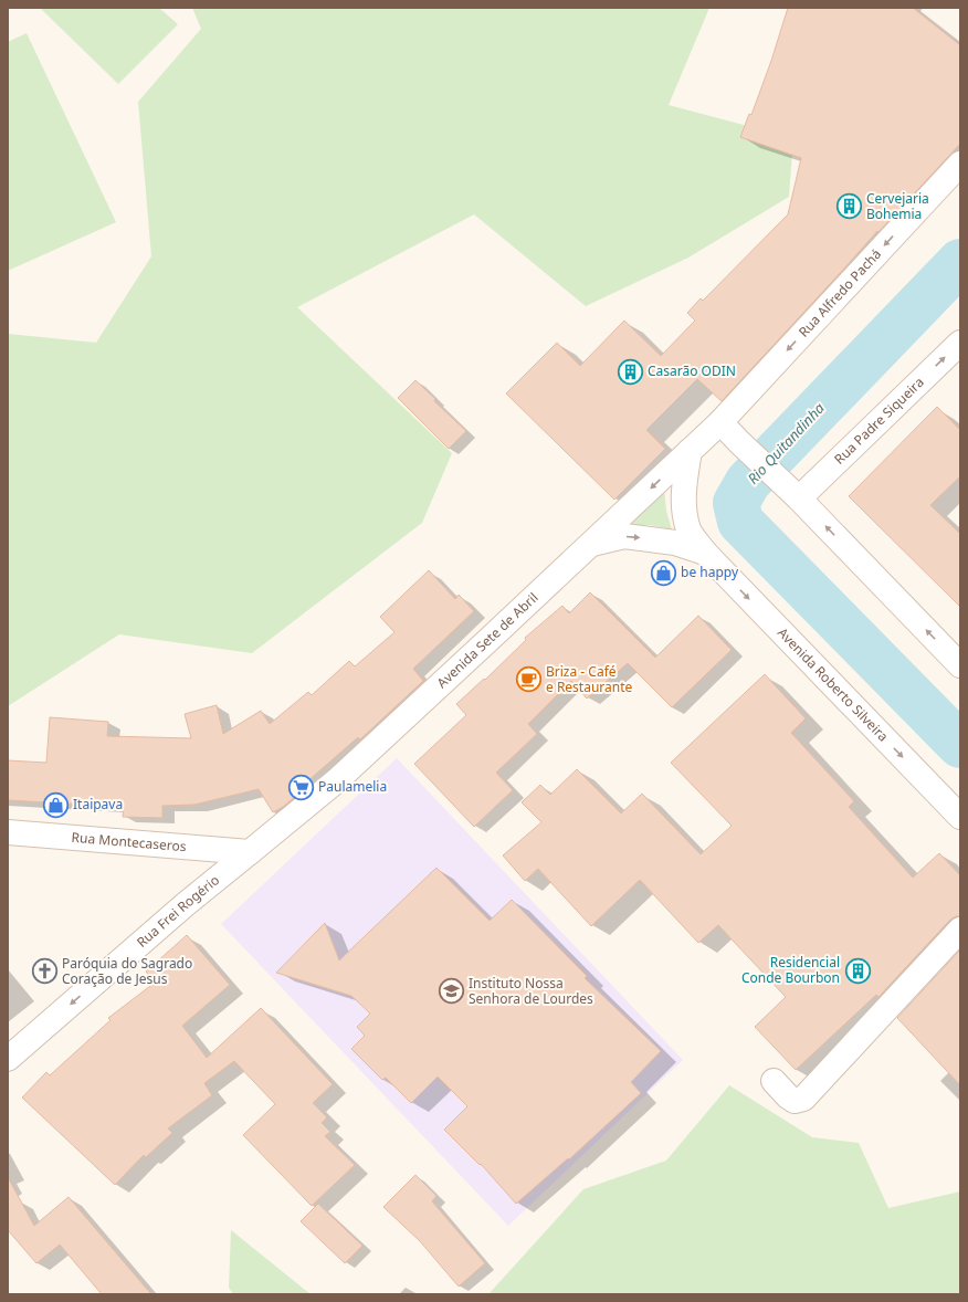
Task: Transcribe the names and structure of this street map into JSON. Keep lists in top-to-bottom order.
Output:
{
  "streets": {
    "main road": [
      "Rua Alfredo Pachá",
      "Rua Padre Siqueira",
      "Avenida Sete de Abril",
      "Avenida Roberto Silveira",
      "Rua Montecaseros",
      "Rua Frei Rogério"
    ]
  },
  "crossings": [
    ["Rua Alfredo Pachá", "Avenida Sete de Abril"],
    ["Avenida Sete de Abril", "Avenida Roberto Silveira"],
    ["Avenida Sete de Abril", "Rua Montecaseros"],
    ["Avenida Sete de Abril", "Rua Frei Rogério"],
    ["Rua Montecaseros", "Rua Frei Rogério"]
  ],
  "one_way": ["Rua Alfredo Pachá", "Rua Padre Siqueira", "Rua Frei Rogério"],
  "water": ["Rio Quitandinha"],
  "places": {
    "building": ["Cervejaria Bohemia", "Casarão ODIN", "Residencial Conde Bourbon"],
    "shop": ["be happy", "Itaipava"],
    "cafe": ["Briza - Café e Restaurante"],
    "supermarket": ["Paulamelia"],
    "church": ["Paróquia do Sagrado Coração de Jesus"],
    "school or university": ["Instituto Nossa Senhora de Lourdes"]
  }
}
